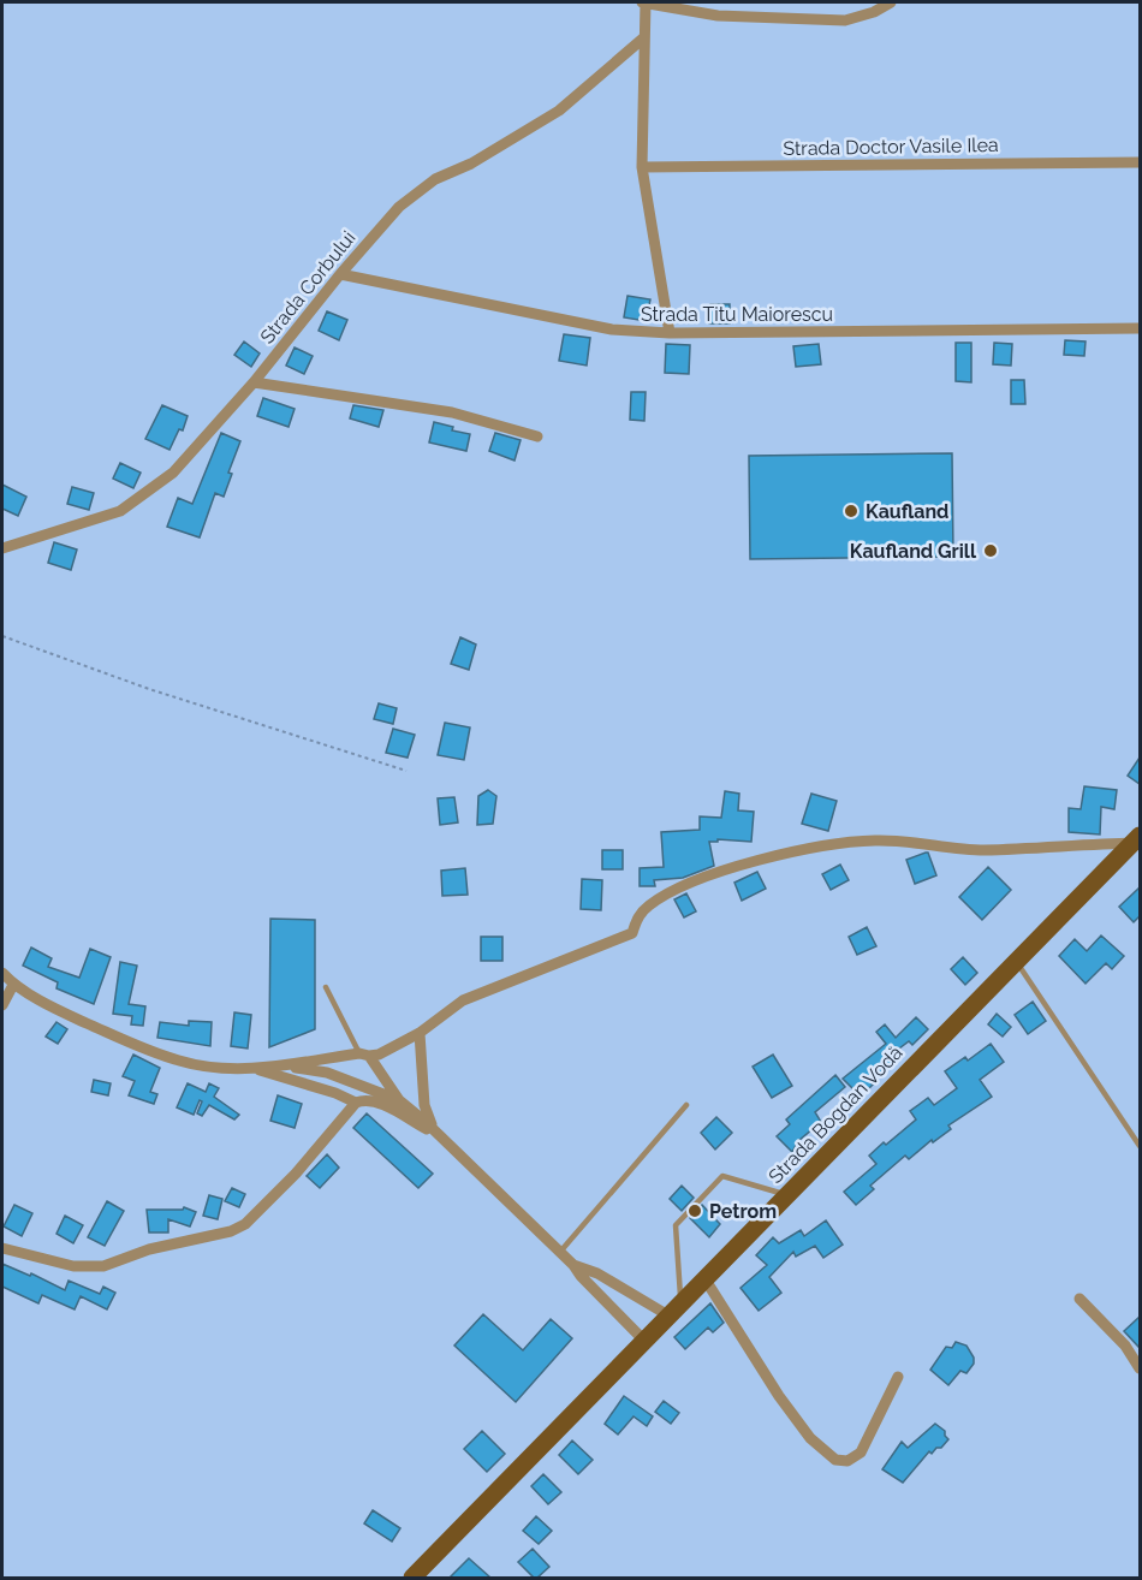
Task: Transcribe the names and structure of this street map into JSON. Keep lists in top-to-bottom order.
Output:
{
  "streets": {
    "main road": ["Strada Bogdan Vodă"],
    "street": ["Strada Doctor Vasile Ilea", "Strada Corbului", "Strada Titu Maiorescu"]
  },
  "crossings": [
    ["Strada Corbului", "Strada Titu Maiorescu"]
  ],
  "places": ["Kaufland", "Kaufland Grill", "Petrom"]
}
